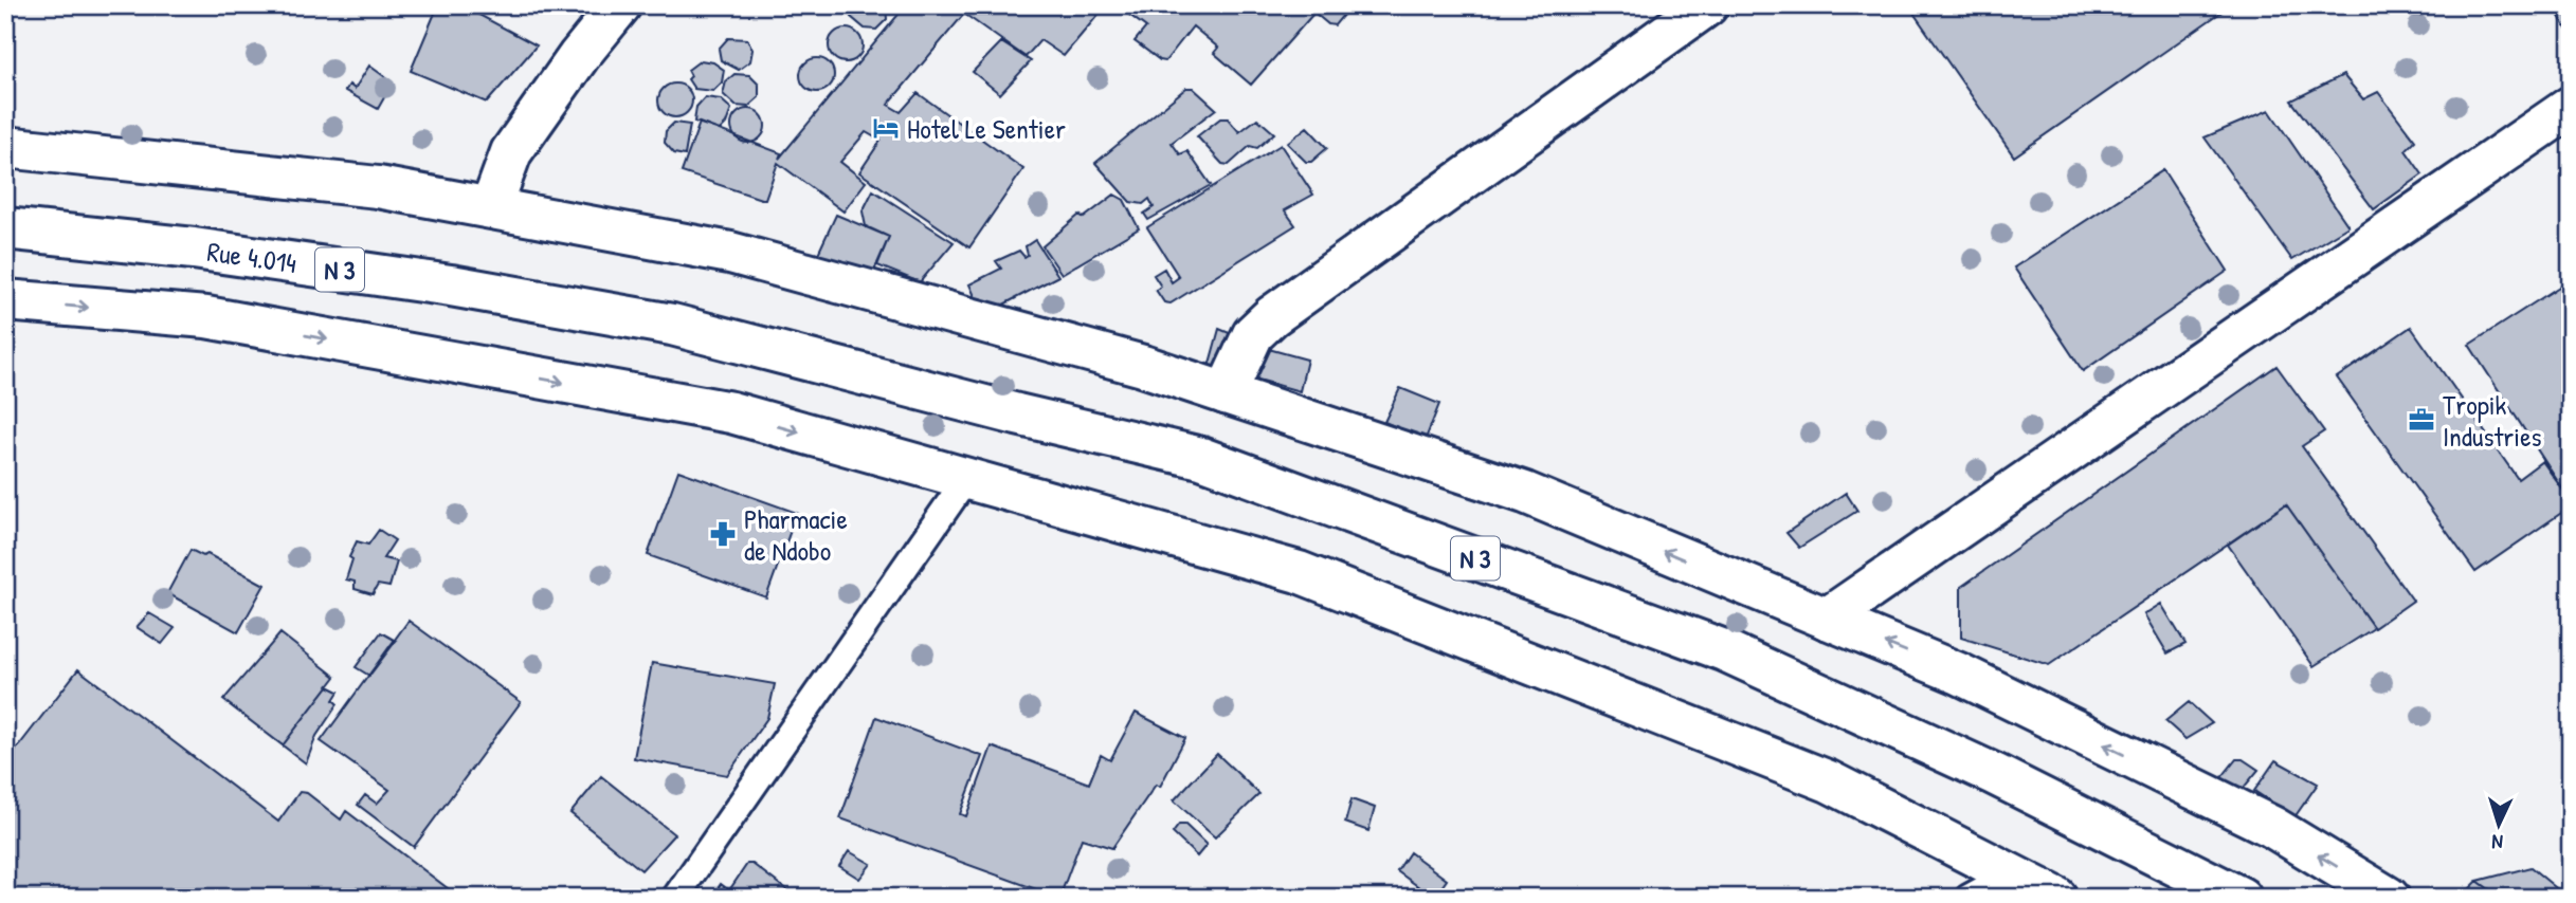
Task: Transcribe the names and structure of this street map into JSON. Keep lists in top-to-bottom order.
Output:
{
  "streets": {
    "main road": ["Rue 4.014", "N 3"]
  },
  "places": {
    "hotel": ["Hotel Le Sentier"],
    "office": ["Tropik Industries"],
    "pharmacy": ["Pharmacie de Ndobo"]
  },
  "north": "bottom"
}
